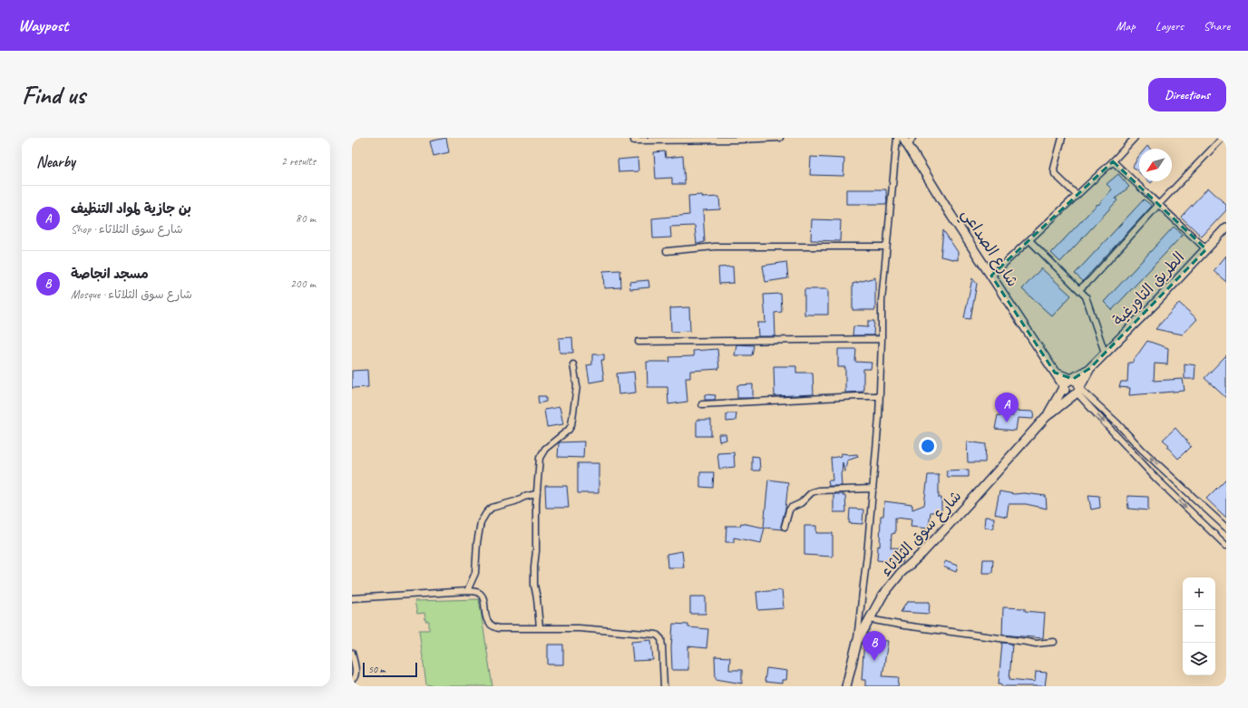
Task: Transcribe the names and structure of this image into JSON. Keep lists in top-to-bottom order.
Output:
{
  "streets": {
    "street": ["شارع الصداعي", "الطريق التاورغية", "شارع سوق الثلاثاء"]
  },
  "scale_bar": "50 m",
  "north": "bottom left",
  "page": {
    "header": "Waypost",
    "nav": ["Map", "Layers", "Share"],
    "buttons": "Directions",
    "title": "Find us",
    "heading": ["Nearby", "2 results"],
    "list": [
      {
        "mark": "A",
        "name": "بن جازية لمواد التنظيف",
        "note": "Shop · شارع سوق الثلاثاء",
        "value": "80 m"
      },
      {
        "mark": "B",
        "name": "مسجد انجاصة",
        "note": "Mosque · شارع سوق الثلاثاء",
        "value": "200 m"
      }
    ],
    "pins": ["A", "B"],
    "map_buttons": ["+", "−"],
    "scale": "50 m"
  }
}
